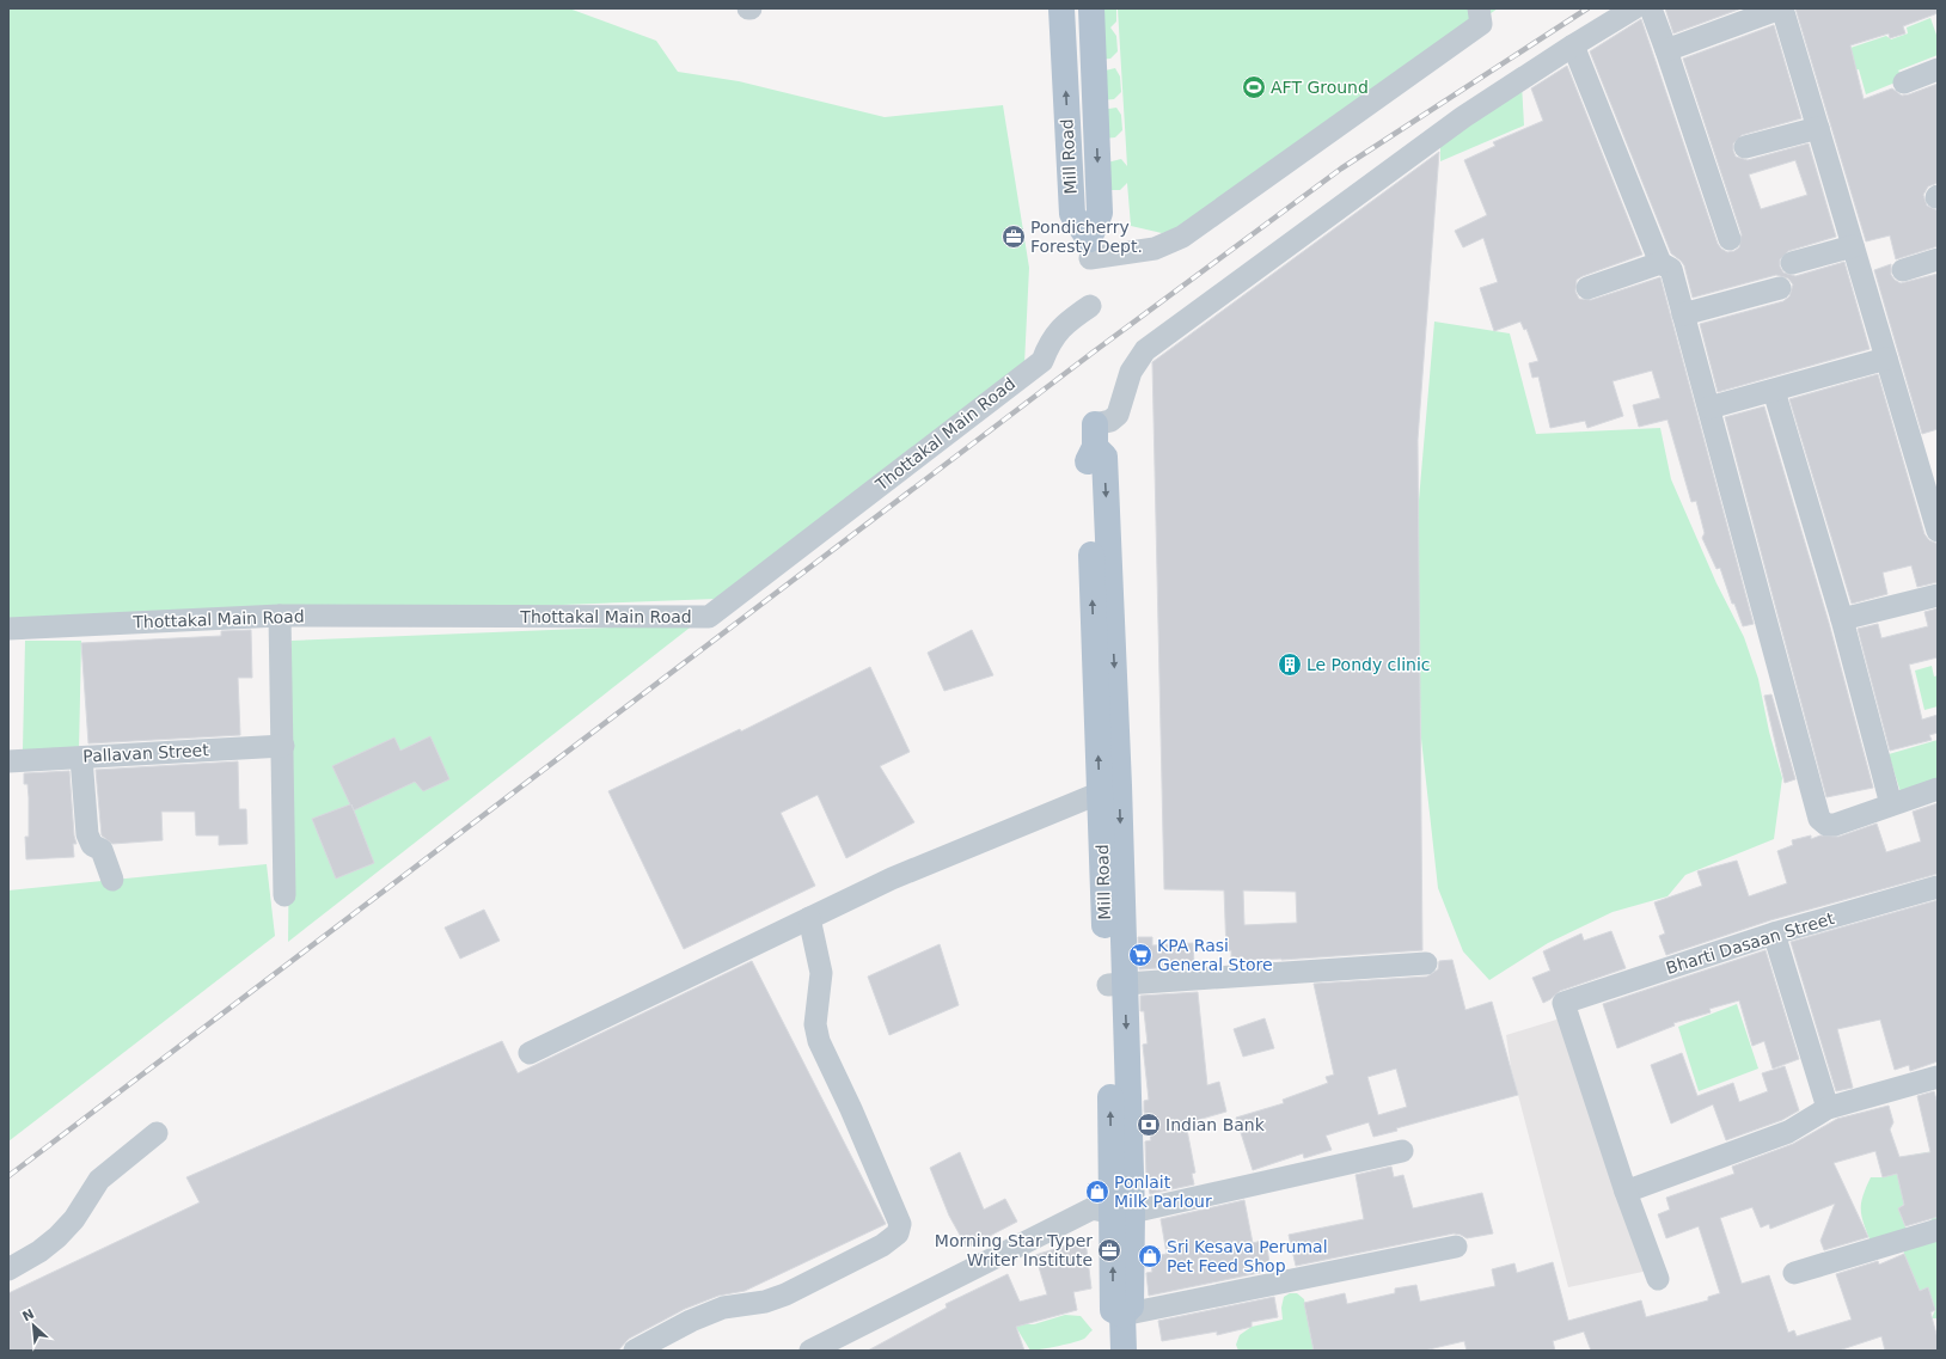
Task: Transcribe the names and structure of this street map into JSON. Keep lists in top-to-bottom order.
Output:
{
  "streets": {
    "main road": ["Mill Road"],
    "street": ["Thottakal Main Road", "Pallavan Street", "Bharti Dasaan Street"]
  },
  "places": {
    "sports": ["AFT Ground"],
    "office": ["Pondicherry Foresty Dept.", "Morning Star Typer Writer Institute"],
    "building": ["Le Pondy clinic"],
    "supermarket": ["KPA Rasi General Store"],
    "bank": ["Indian Bank"],
    "shop": ["Ponlait Milk Parlour", "Sri Kesava Perumal Pet Feed Shop"]
  },
  "north": "top left"
}
